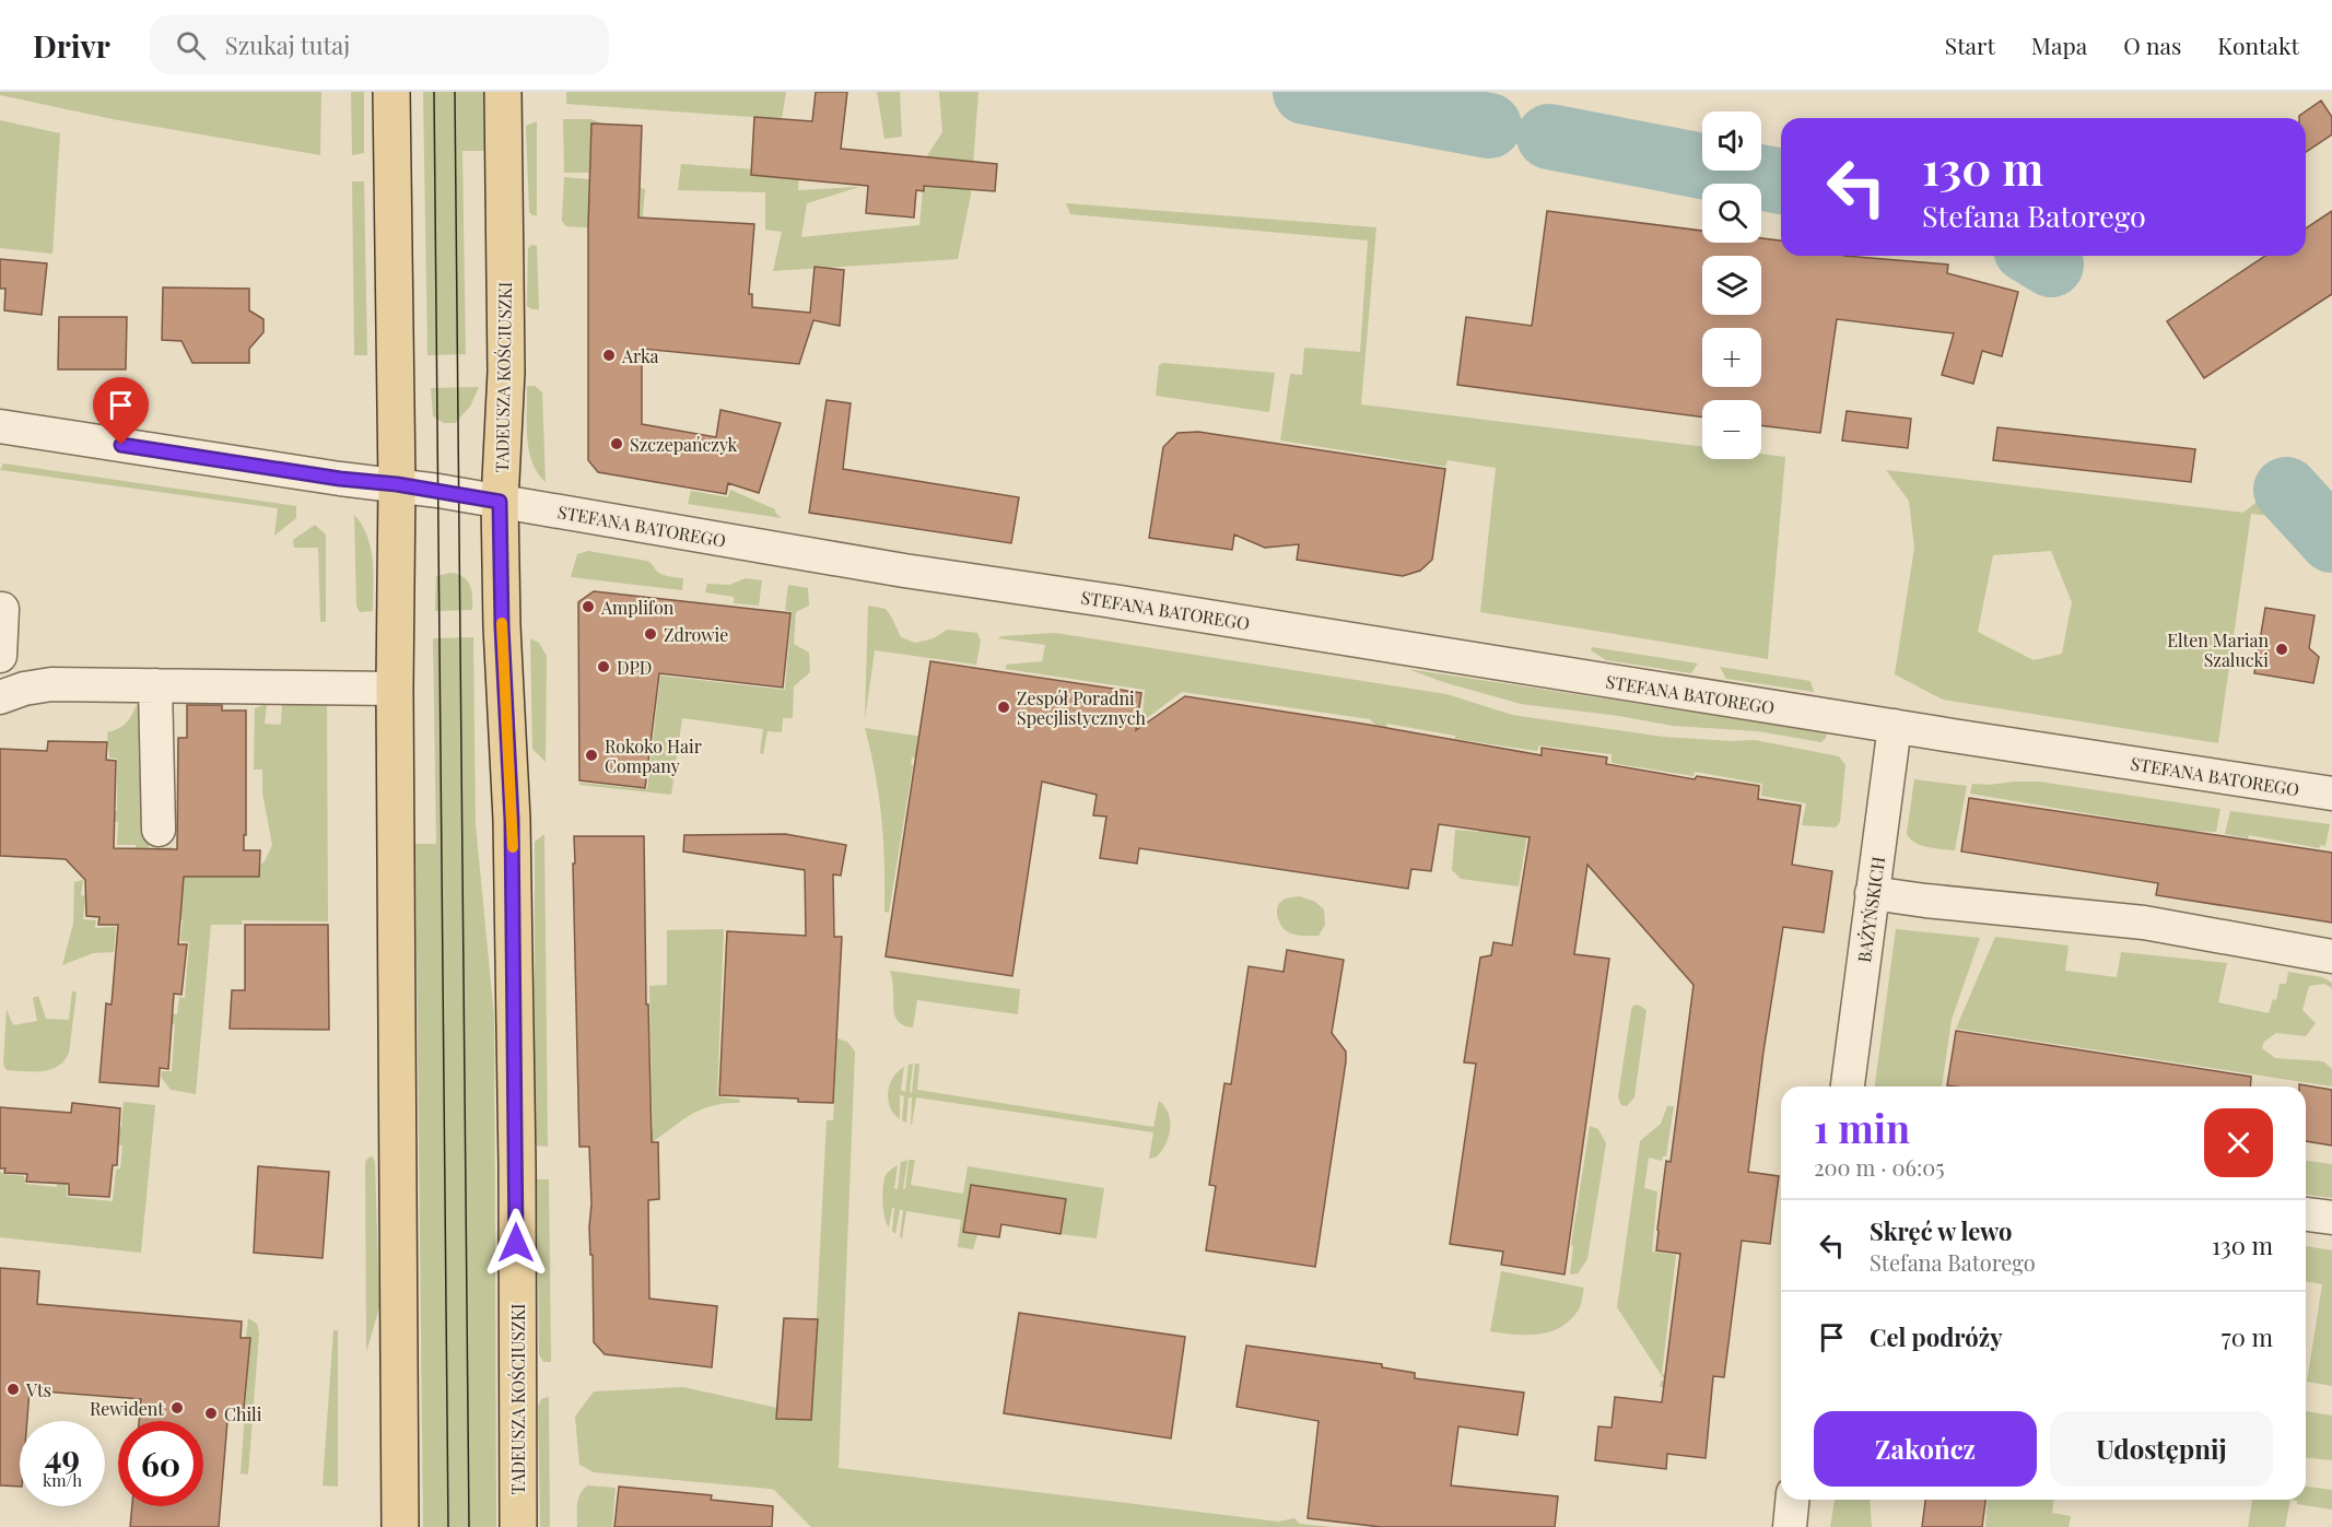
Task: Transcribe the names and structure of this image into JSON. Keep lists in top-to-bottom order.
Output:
{
  "streets": {
    "main road": ["TADEUSZA KOŚCIUSZKI"],
    "street": ["STEFANA BATOREGO", "BAŻYŃSKICH"]
  },
  "crossings": [
    ["TADEUSZA KOŚCIUSZKI", "STEFANA BATOREGO"],
    ["STEFANA BATOREGO", "BAŻYŃSKICH"]
  ],
  "places": [
    "Arka",
    "Szczepańczyk",
    "Amplifon",
    "Zdrowie",
    "Elten Marian Szalucki",
    "DPD",
    "Zespół Poradni Specjlistycznych",
    "Rokoko Hair Company",
    "Vts",
    "Rewident",
    "Chili"
  ],
  "page": {
    "header": "Drivr",
    "search": "Szukaj tutaj",
    "nav": [
      "Start",
      "Mapa",
      "O nas",
      "Kontakt"
    ],
    "map_buttons": ["+", "−"],
    "turn": ["130 m", "Stefana Batorego"],
    "heading": ["1 min", "200 m · 06:05"],
    "list": [
      {
        "name": "Skręć w lewo",
        "note": "Stefana Batorego",
        "value": "130 m"
      },
      {
        "name": "Cel podróży",
        "value": "70 m"
      }
    ],
    "buttons": ["Zakończ", "Udostępnij"],
    "speed": "49 km/h",
    "limit": "60"
  }
}
